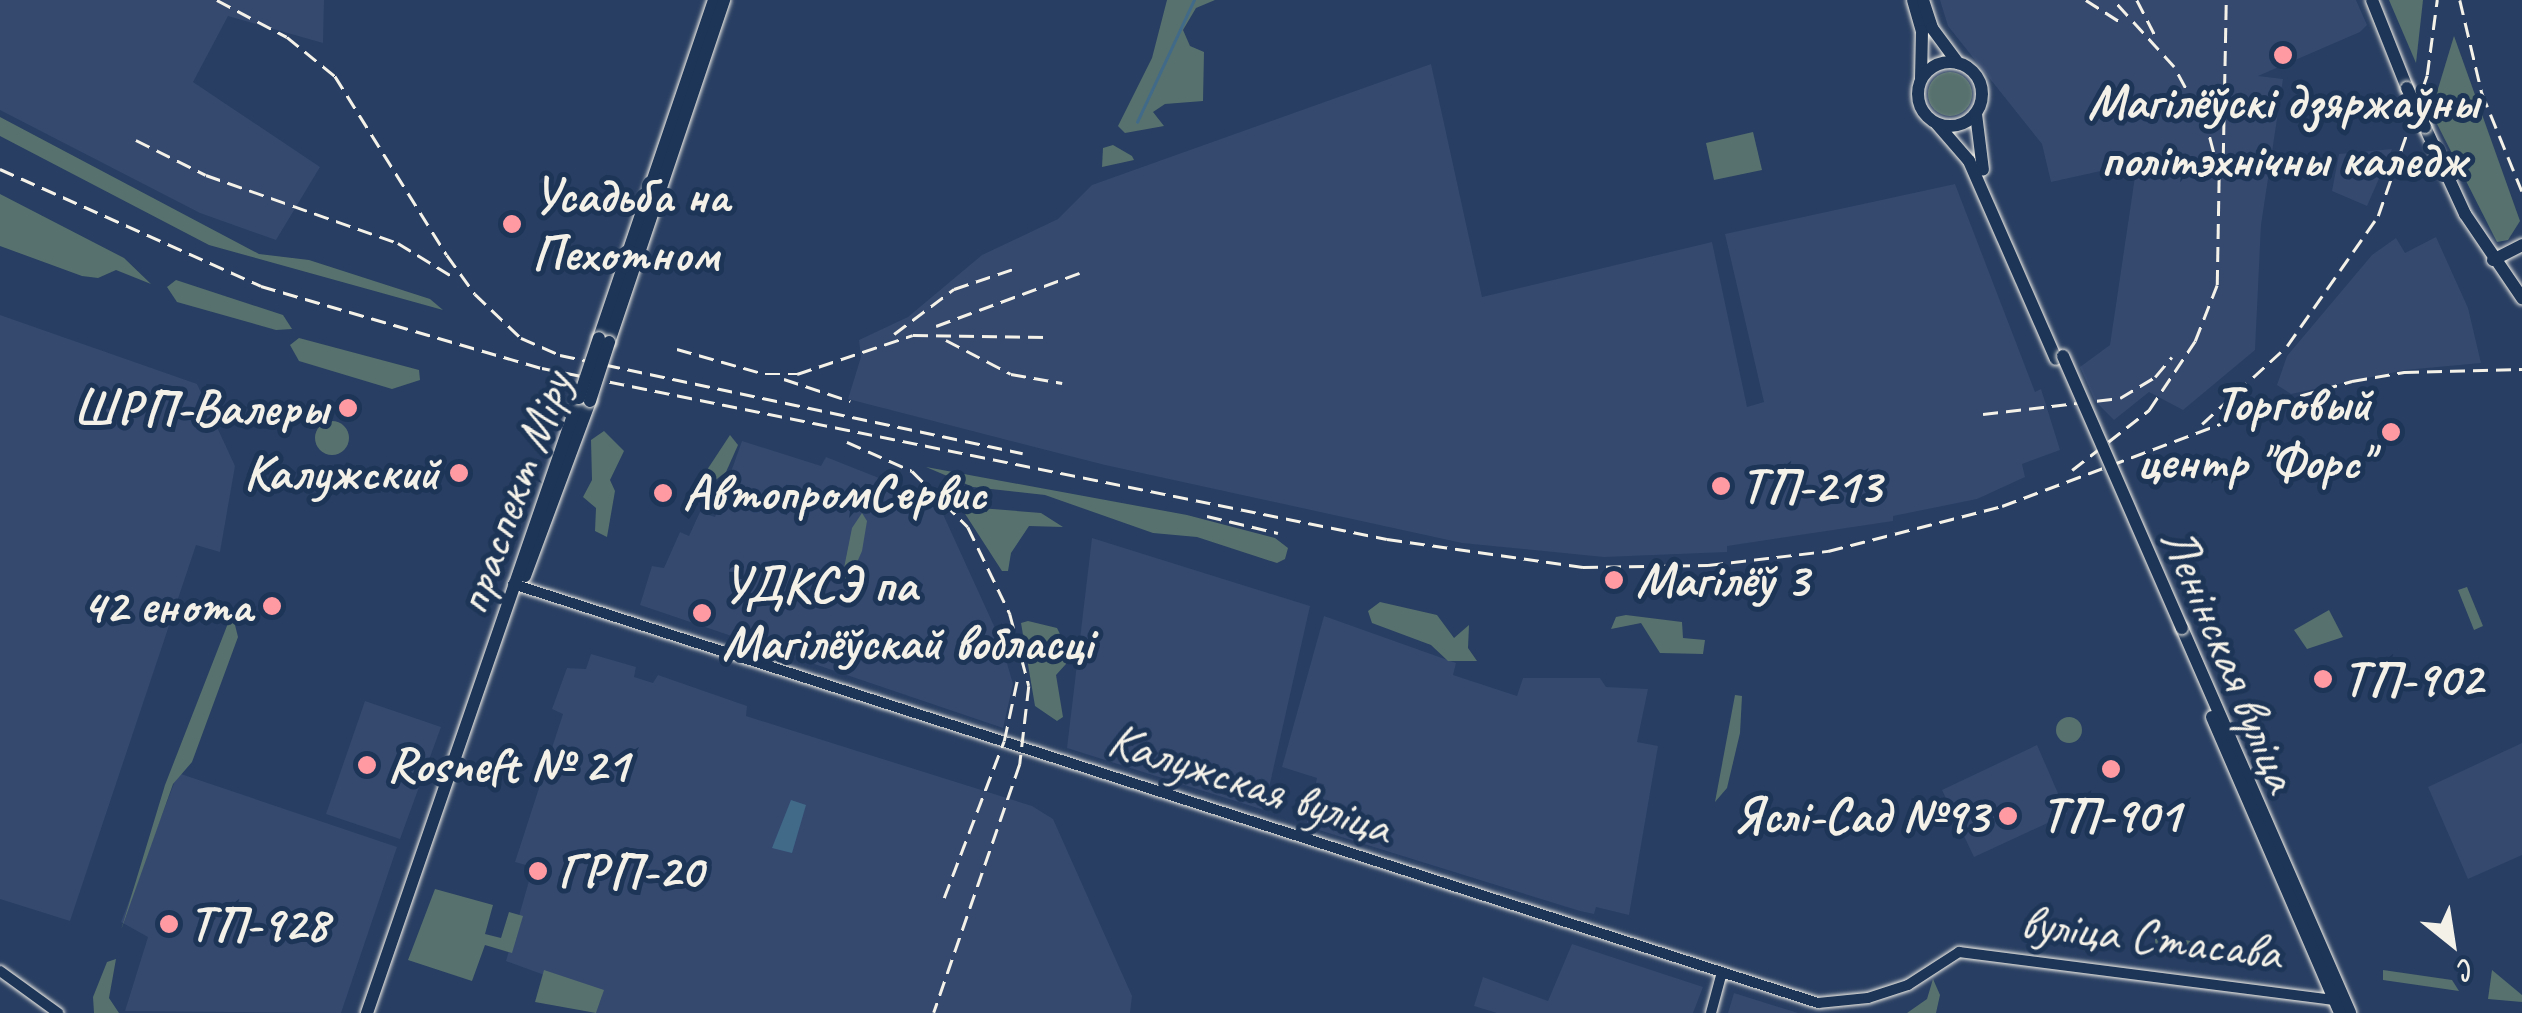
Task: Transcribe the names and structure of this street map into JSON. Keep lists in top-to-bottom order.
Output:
{
  "streets": {
    "main road": ["праспект Міру", "Ленінская вуліца"],
    "street": ["Калужская вуліца", "вуліца Стасава"]
  },
  "crossings": [
    ["праспект Міру", "Калужская вуліца"],
    ["Ленінская вуліца", "вуліца Стасава"],
    ["Калужская вуліца", "вуліца Стасава"]
  ],
  "places": [
    "Магілёўскі дзяржаўны політэхнічны каледж",
    "Усадьба на Пехотном",
    "ШРП-Валеры",
    "Торговый центр \"Форс\"",
    "Калужский",
    "ТП-213",
    "АвтопромСервис",
    "Магілёў 3",
    "42 енота",
    "УДКСЭ па Магілёўскай вобласці",
    "ТП-902",
    "Rosneft № 21",
    "ТП-901",
    "Яслі-Сад №93",
    "ГРП-20",
    "ТП-928"
  ],
  "north": "bottom right"
}
